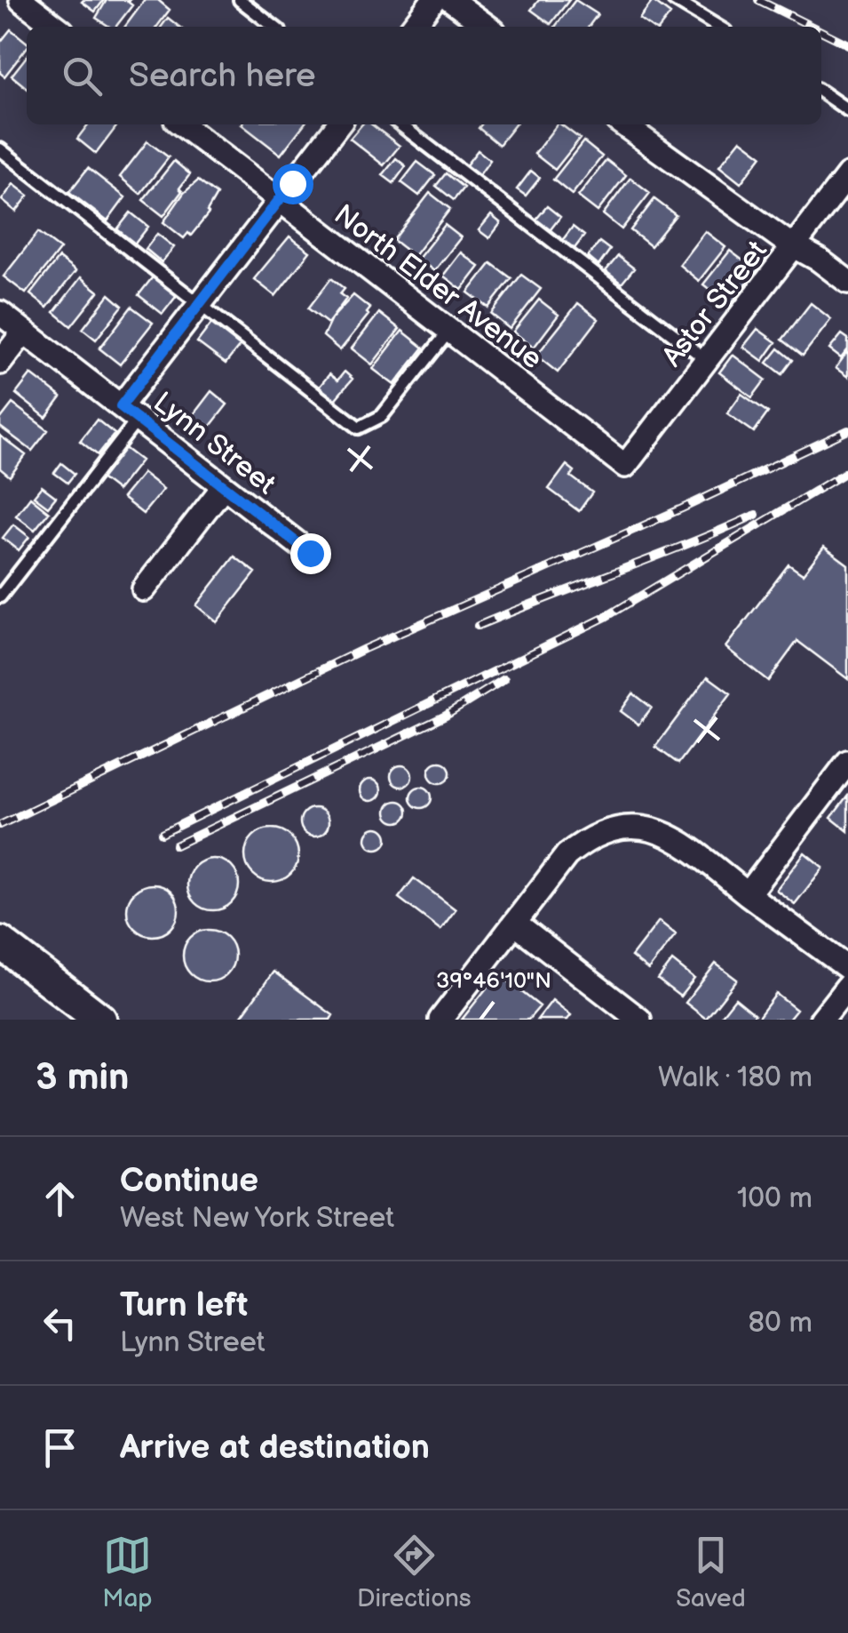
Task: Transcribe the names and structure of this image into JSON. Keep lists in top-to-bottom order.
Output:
{
  "streets": {
    "street": ["North Elder Avenue", "Astor Street", "Lynn Street"]
  },
  "crossings": [
    ["North Elder Avenue", "Astor Street"]
  ],
  "page": {
    "search": "Search here",
    "heading": ["3 min", "Walk · 180 m"],
    "list": [
      ["Continue", "West New York Street", "100 m"],
      ["Turn left", "Lynn Street", "80 m"],
      "Arrive at destination"
    ],
    "nav": ["Map", "Directions", "Saved"]
  },
  "coordinates": ["39°46'10\"N"]
}
